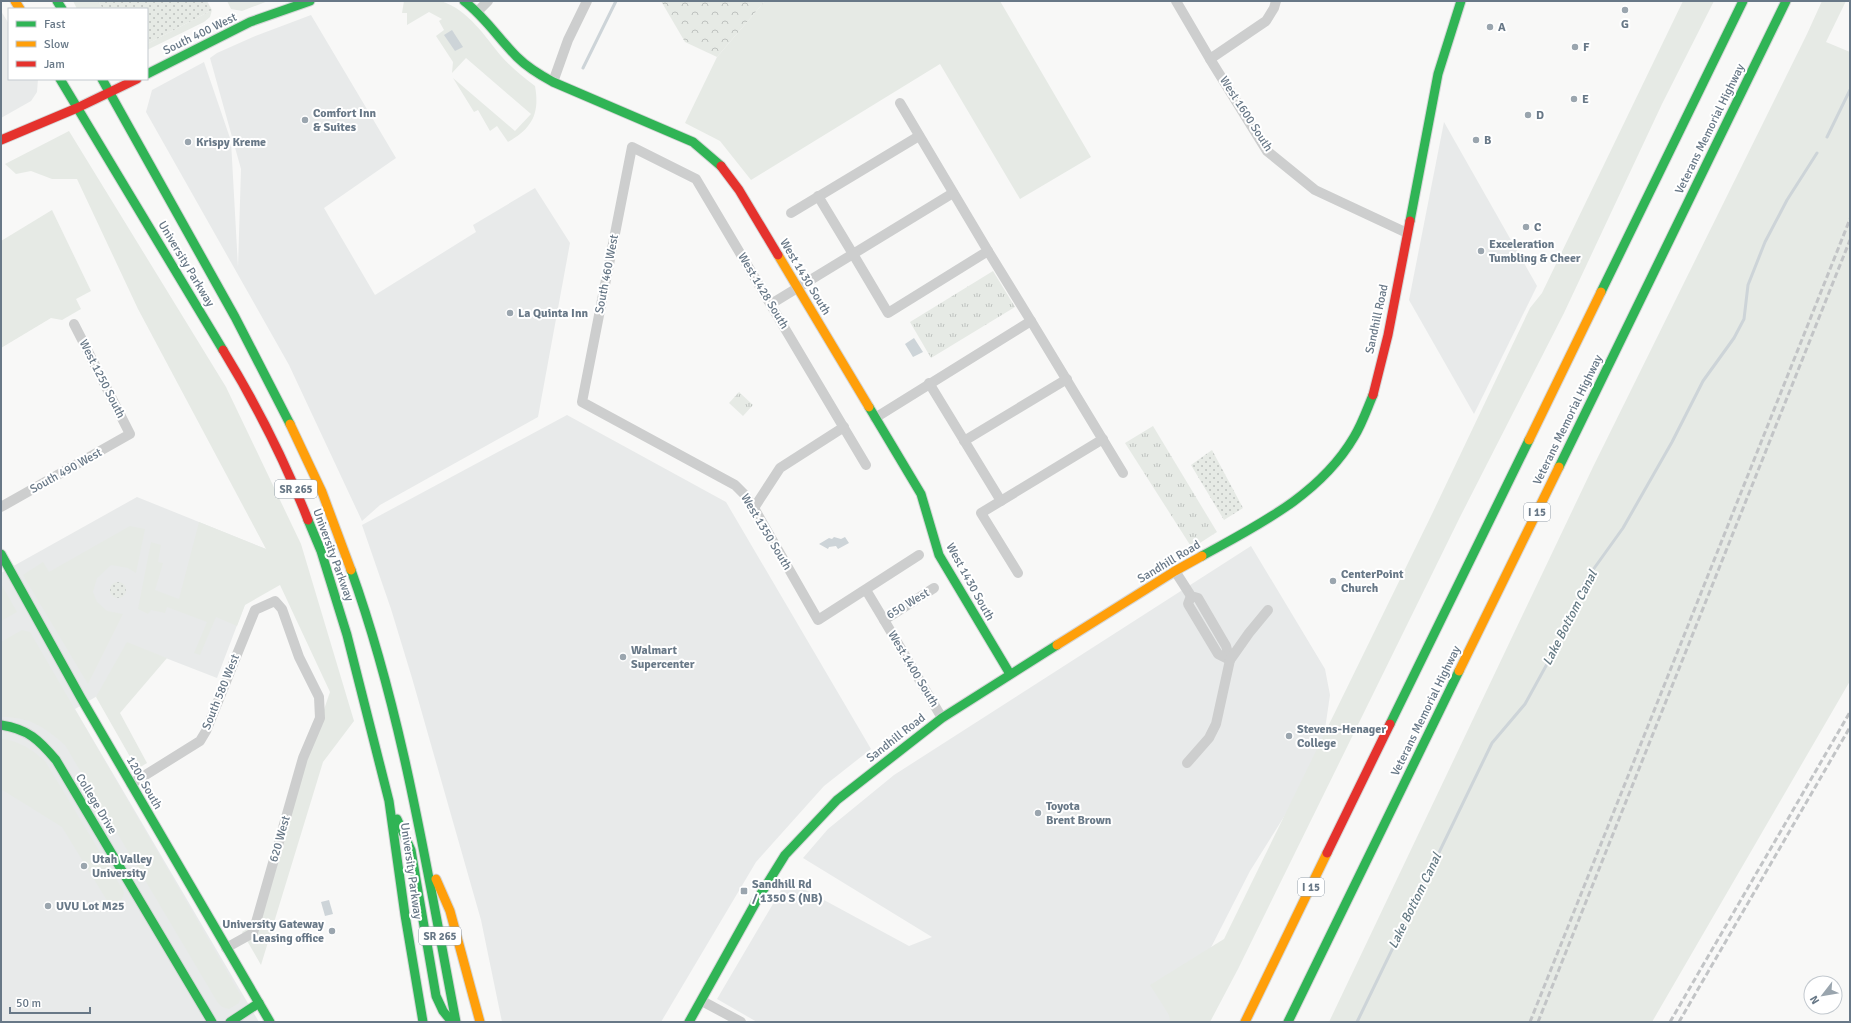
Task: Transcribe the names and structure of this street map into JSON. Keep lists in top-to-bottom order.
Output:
{
  "streets": {
    "main road": [
      "South 400 West",
      "Veterans Memorial Highway",
      "University Parkway",
      "West 1430 South",
      "Sandhill Road",
      "SR 265",
      "I 15",
      "1200 South",
      "College Drive"
    ],
    "street": [
      "West 1600 South",
      "South 460 West",
      "West 1428 South",
      "West 1250 South",
      "South 490 West",
      "West 1350 South",
      "650 West",
      "West 1400 South",
      "South 580 West",
      "620 West"
    ]
  },
  "crossings": [
    ["West 1600 South", "Sandhill Road"],
    ["South 460 West", "West 1428 South"],
    ["South 460 West", "West 1350 South"],
    ["West 1430 South", "Sandhill Road"],
    ["Sandhill Road", "West 1400 South"],
    ["West 1250 South", "South 490 West"],
    ["West 1350 South", "650 West"],
    ["650 West", "West 1400 South"],
    ["South 580 West", "1200 South"],
    ["South 580 West", "620 West"],
    ["1200 South", "620 West"]
  ],
  "water": ["Lake Bottom Canal"],
  "places": {
    "other": [
      "G",
      "A",
      "F",
      "E",
      "D",
      "Comfort Inn & Suites",
      "B",
      "Krispy Kreme",
      "C",
      "Exceleration Tumbling & Cheer",
      "La Quinta Inn",
      "CenterPoint Church",
      "Walmart Supercenter",
      "Stevens-Henager College",
      "Toyota Brent Brown",
      "Utah Valley University",
      "UVU Lot M25",
      "University Gateway Leasing office"
    ],
    "transit": ["Sandhill Rd / 1350 S (NB)"]
  },
  "legend": ["Fast", "Slow", "Jam"],
  "scale_bar": "50 m",
  "north": "bottom left"
}
